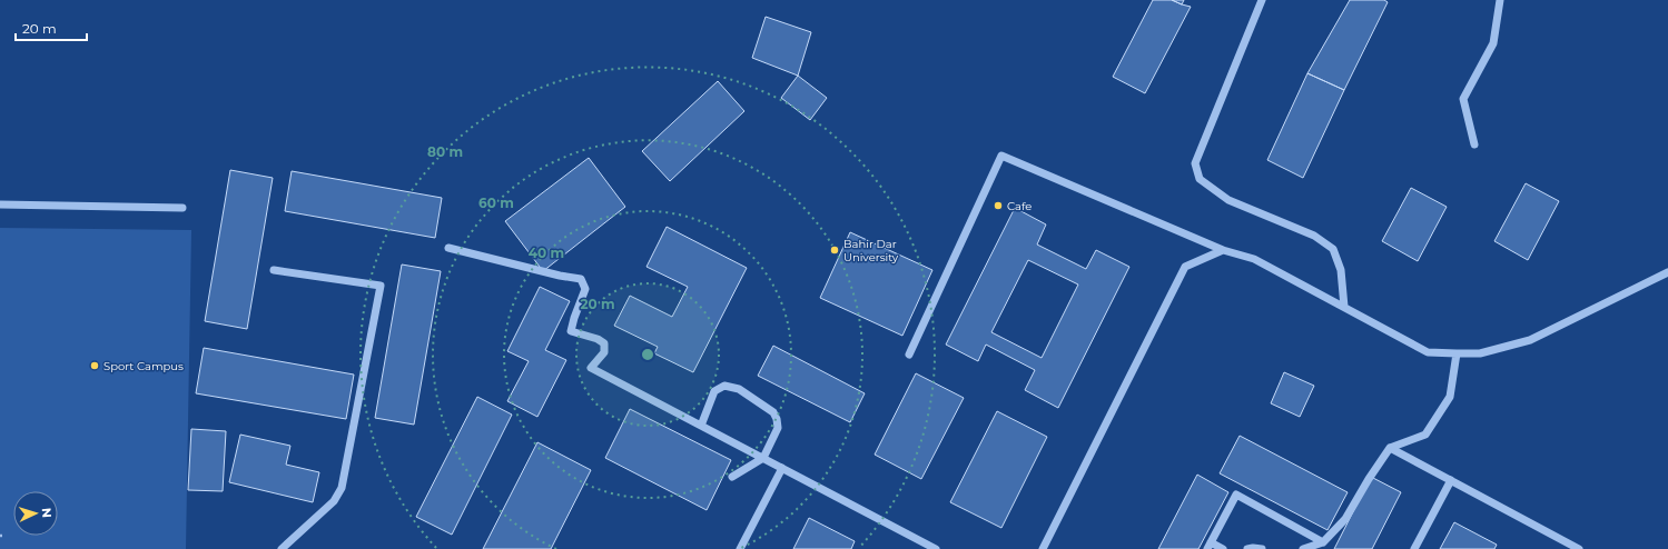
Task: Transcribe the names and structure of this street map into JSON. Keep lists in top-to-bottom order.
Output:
{
  "places": ["Cafe", "Bahir Dar University", "Sport Campus"],
  "scale_bar": "20 m",
  "north": "right",
  "rings": [
    "80 m",
    "60 m",
    "40 m",
    "20 m"
  ]
}
